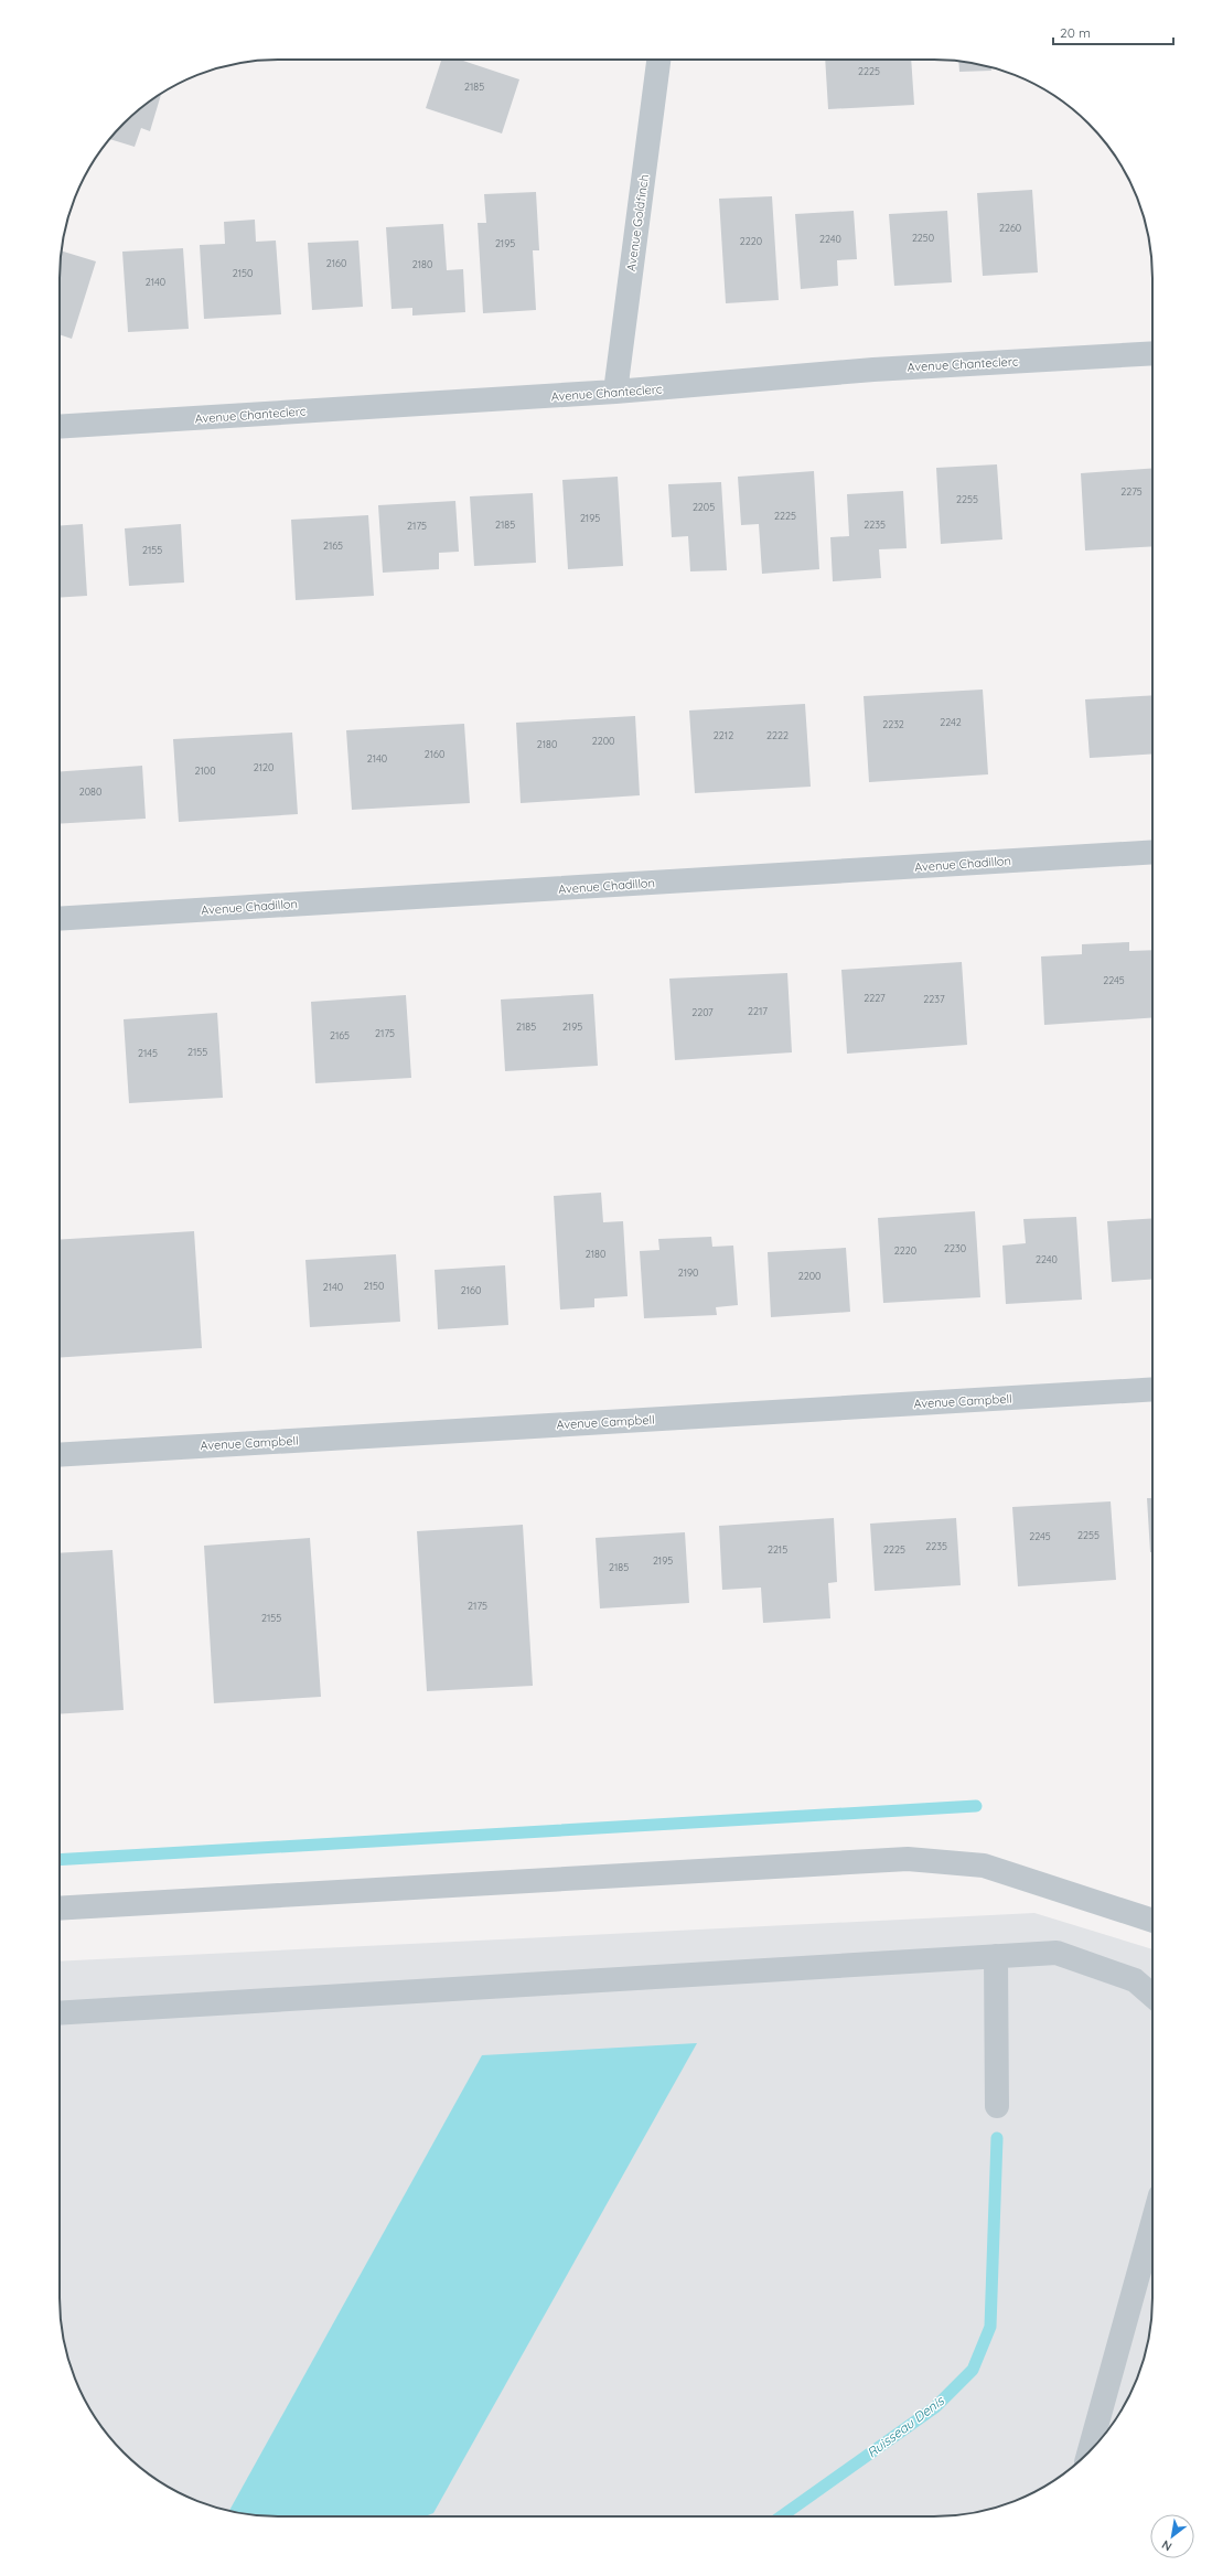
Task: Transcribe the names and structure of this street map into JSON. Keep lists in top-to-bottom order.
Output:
{
  "streets": {
    "street": [
      "Avenue Goldfinch",
      "Avenue Chanteclerc",
      "Avenue Chadillon",
      "Avenue Campbell"
    ]
  },
  "crossings": [
    ["Avenue Goldfinch", "Avenue Chanteclerc"]
  ],
  "water": ["Ruisseau Denis"],
  "house_numbers": [
    "2225",
    "2185",
    "2260",
    "2250",
    "2240",
    "2220",
    "2195",
    "2160",
    "2180",
    "2150",
    "2140",
    "2275",
    "2255",
    "2205",
    "2225",
    "2195",
    "2185",
    "2235",
    "2175",
    "2165",
    "2155",
    "2242",
    "2232",
    "2212",
    "2222",
    "2200",
    "2180",
    "2160",
    "2140",
    "2120",
    "2100",
    "2080",
    "2245",
    "2227",
    "2237",
    "2217",
    "2207",
    "2185",
    "2195",
    "2175",
    "2165",
    "2155",
    "2145",
    "2230",
    "2220",
    "2180",
    "2240",
    "2190",
    "2200",
    "2150",
    "2140",
    "2160",
    "2255",
    "2245",
    "2235",
    "2215",
    "2225",
    "2195",
    "2185",
    "2175",
    "2155"
  ],
  "scale_bar": "20 m",
  "north": "bottom left"
}
